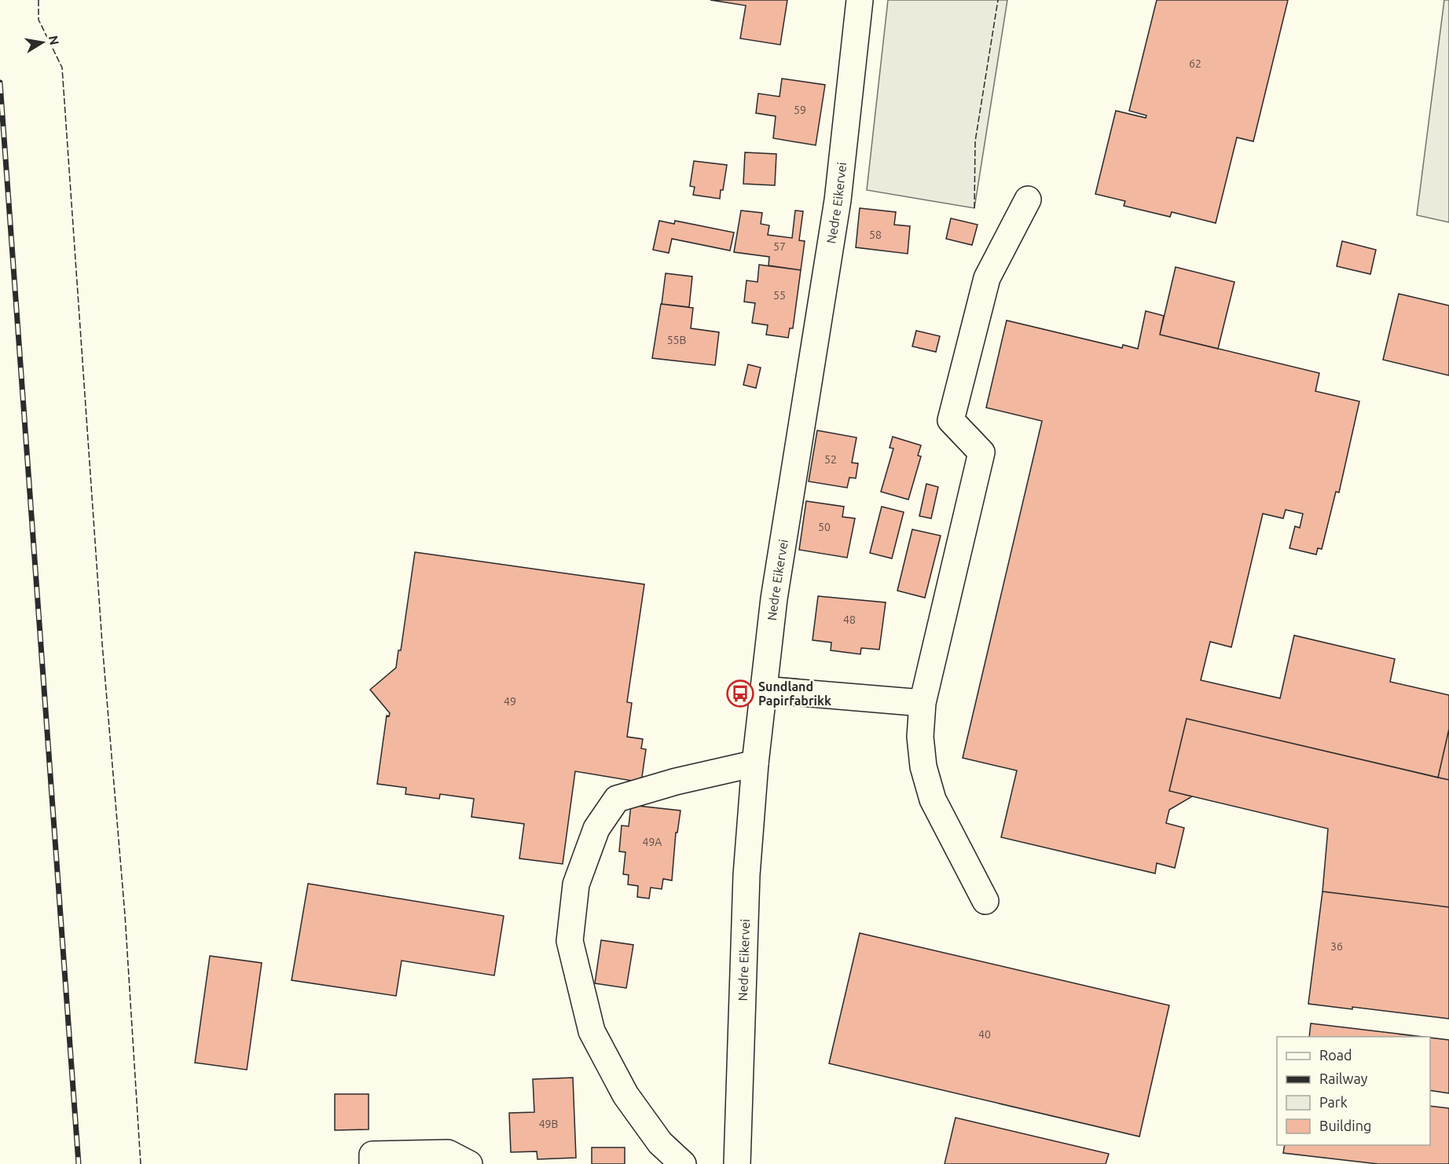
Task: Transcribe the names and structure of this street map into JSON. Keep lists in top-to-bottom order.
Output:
{
  "streets": {
    "main road": ["Nedre Eikervei"]
  },
  "places": {
    "bus stop": ["Sundland Papirfabrikk"]
  },
  "house_numbers": [
    "62",
    "59",
    "58",
    "57",
    "55",
    "55B",
    "52",
    "50",
    "48",
    "49",
    "49A",
    "36",
    "40",
    "49B"
  ],
  "legend": [
    "Road",
    "Railway",
    "Park",
    "Building"
  ],
  "north": "right"
}
